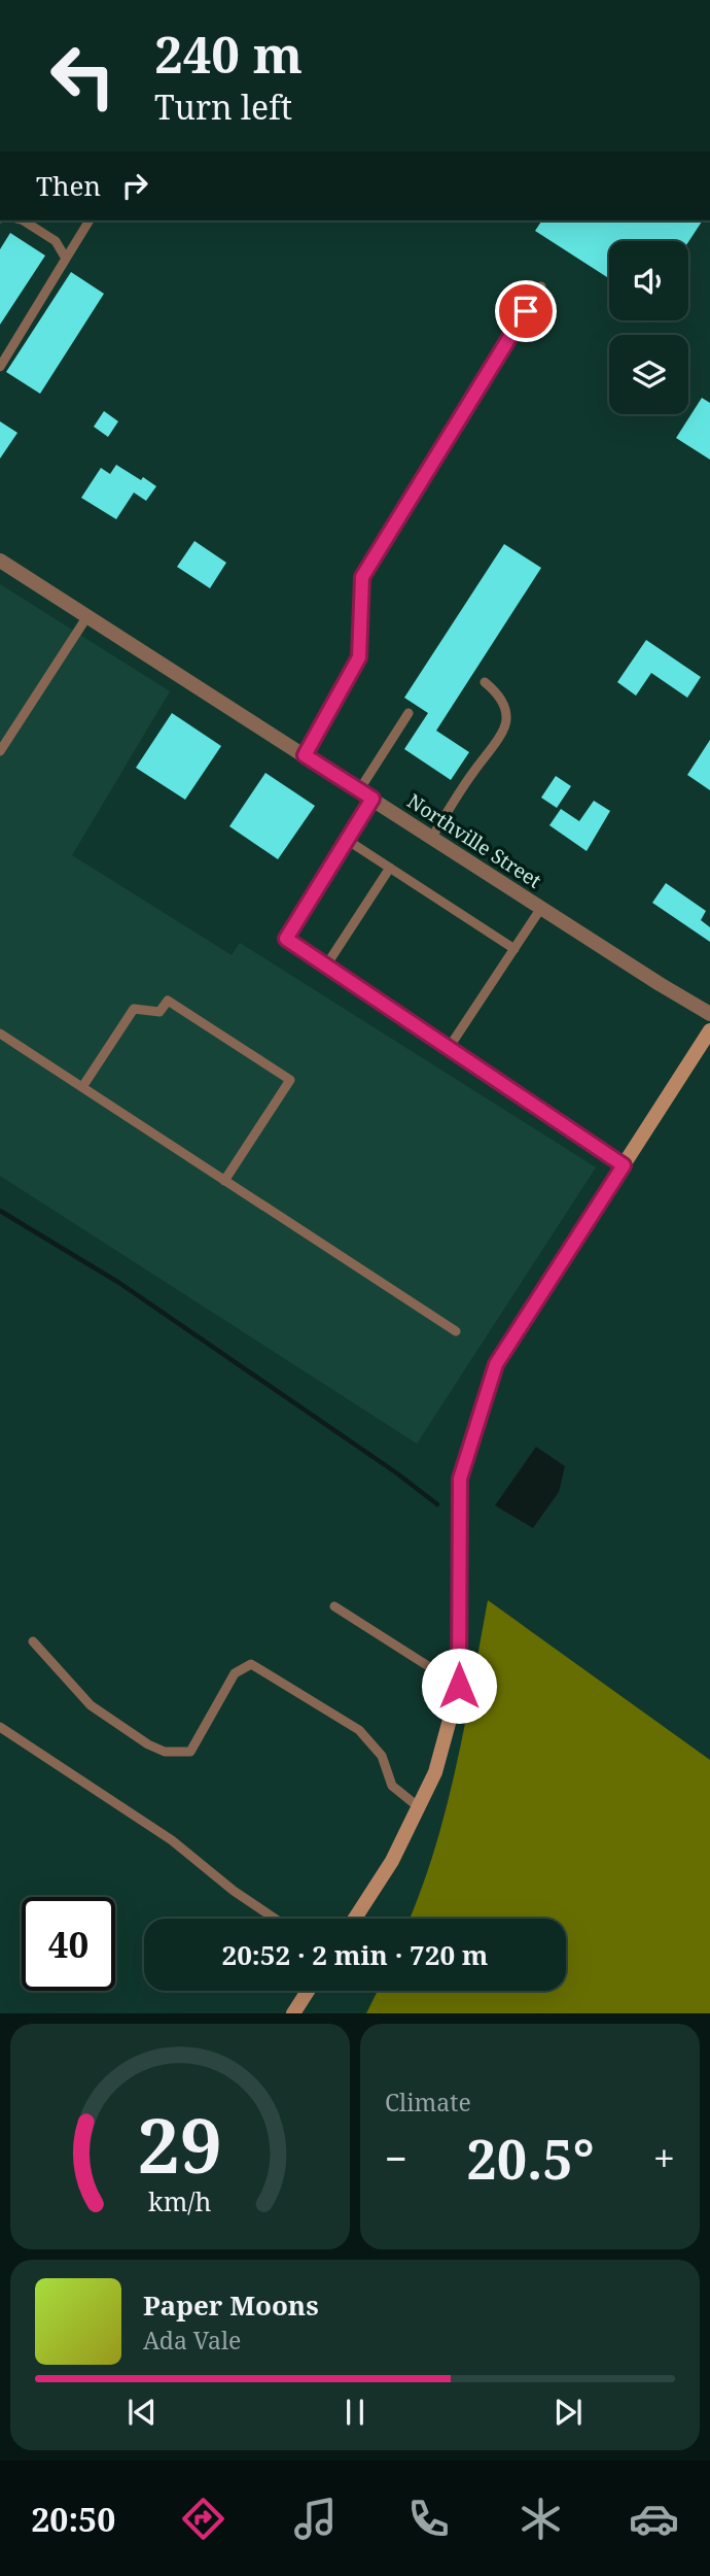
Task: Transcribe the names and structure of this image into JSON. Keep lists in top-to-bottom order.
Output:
{
  "streets": {
    "street": ["Northville Street"]
  },
  "page": {
    "turn": ["240 m", "Turn left"],
    "then": "Then",
    "limit": "40",
    "trip": "20:52 · 2 min · 720 m",
    "tile": "Climate",
    "heat": ["−", "20.5°", "+"],
    "song": ["Paper Moons", "Ada Vale"],
    "tabs": "20:50",
    "gauge": ["29", "km/h"]
  }
}
